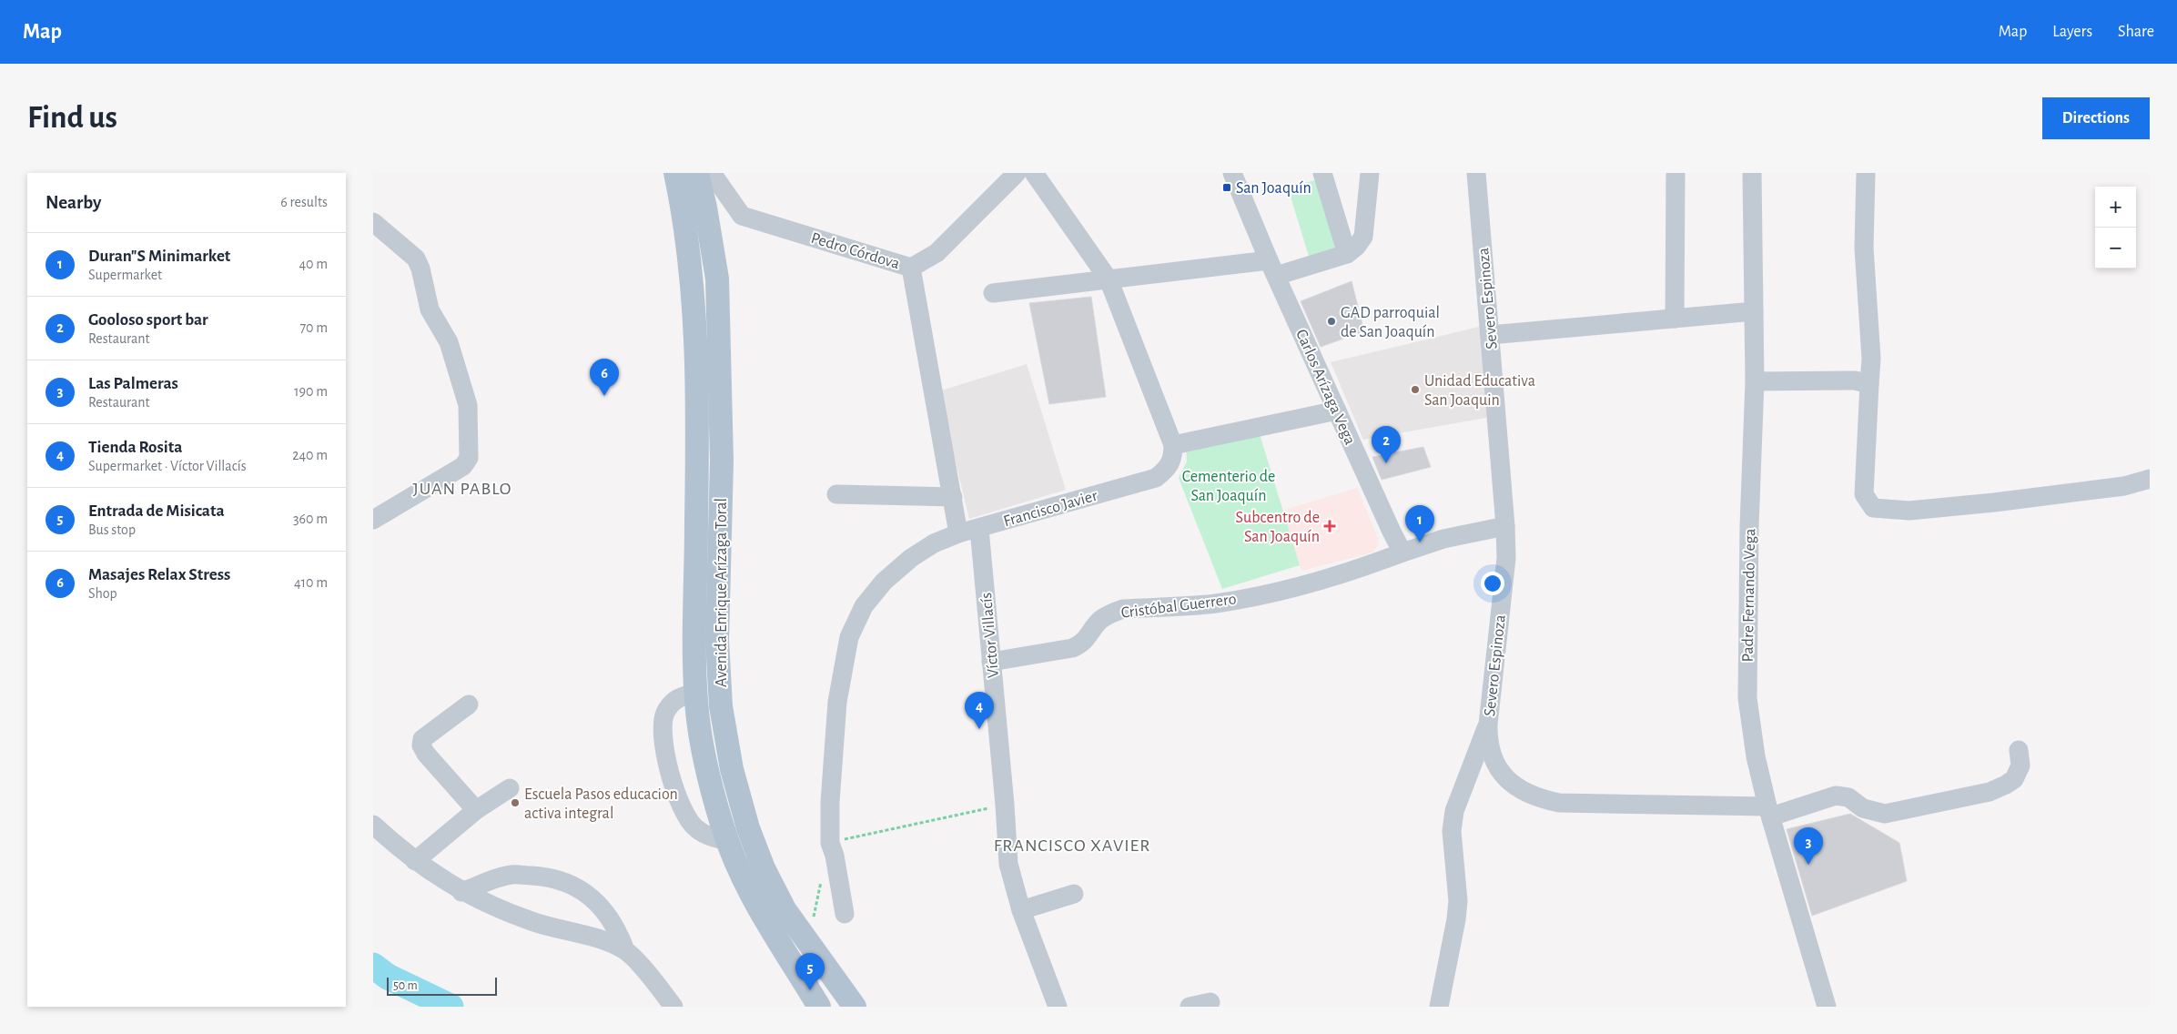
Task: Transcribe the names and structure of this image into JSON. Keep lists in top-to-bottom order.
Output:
{
  "streets": {
    "main road": ["Avenida Enrique Arízaga Toral"],
    "street": [
      "Pedro Córdova",
      "Severo Espinoza",
      "Carlos Arízaga Vega",
      "Francisco Javier",
      "Padre Fernando Vega",
      "Cristóbal Guerrero",
      "Víctor Villacís"
    ]
  },
  "crossings": [
    ["Severo Espinoza", "Padre Fernando Vega"],
    ["Carlos Arízaga Vega", "Cristóbal Guerrero"],
    ["Francisco Javier", "Víctor Villacís"],
    ["Cristóbal Guerrero", "Víctor Villacís"]
  ],
  "districts": ["JUAN PABLO", "FRANCISCO XAVIER"],
  "parks": ["Cementerio de San Joaquín"],
  "places": {
    "transit": ["San Joaquín"],
    "other": ["GAD parroquial de San Joaquín", "Unidad Educativa San Joaquin", "Escuela Pasos educacion activa integral"],
    "health": ["Subcentro de San Joaquín"]
  },
  "scale_bar": "50 m",
  "page": {
    "header": "Map",
    "nav": ["Map", "Layers", "Share"],
    "buttons": "Directions",
    "title": "Find us",
    "heading": ["Nearby", "6 results"],
    "map_buttons": ["+", "−"],
    "list": [
      {
        "mark": "1",
        "name": "Duran\"S Minimarket",
        "note": "Supermarket",
        "value": "40 m"
      },
      {
        "mark": "2",
        "name": "Gooloso sport bar",
        "note": "Restaurant",
        "value": "70 m"
      },
      {
        "mark": "3",
        "name": "Las Palmeras",
        "note": "Restaurant",
        "value": "190 m"
      },
      {
        "mark": "4",
        "name": "Tienda Rosita",
        "note": "Supermarket · Víctor Villacís",
        "value": "240 m"
      },
      {
        "mark": "5",
        "name": "Entrada de Misicata",
        "note": "Bus stop",
        "value": "360 m"
      },
      {
        "mark": "6",
        "name": "Masajes Relax Stress",
        "note": "Shop",
        "value": "410 m"
      }
    ],
    "pins": [
      "6",
      "2",
      "1",
      "4",
      "3",
      "5"
    ],
    "scale": "50 m"
  }
}
